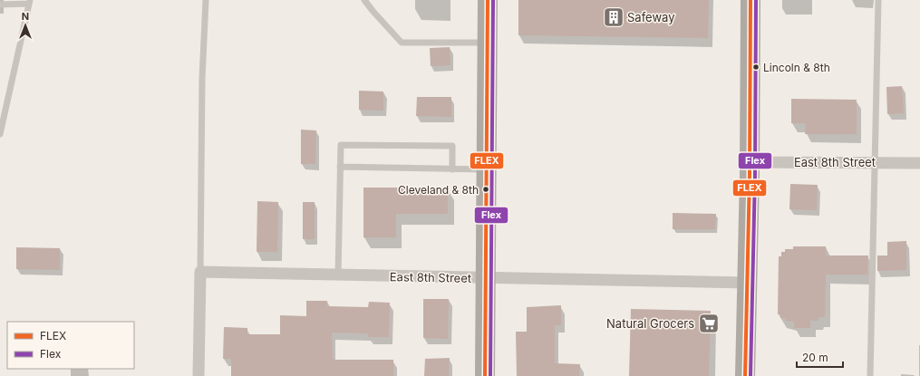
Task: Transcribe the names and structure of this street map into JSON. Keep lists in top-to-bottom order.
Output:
{
  "streets": {
    "street": ["East 8th Street"]
  },
  "places": {
    "building": ["Safeway"],
    "other": ["Lincoln & 8th", "Cleveland & 8th"],
    "supermarket": ["Natural Grocers"]
  },
  "lines": ["transit line FLEX", "transit line Flex"],
  "legend": ["FLEX", "Flex"],
  "scale_bar": "20 m",
  "north": "top"
}
